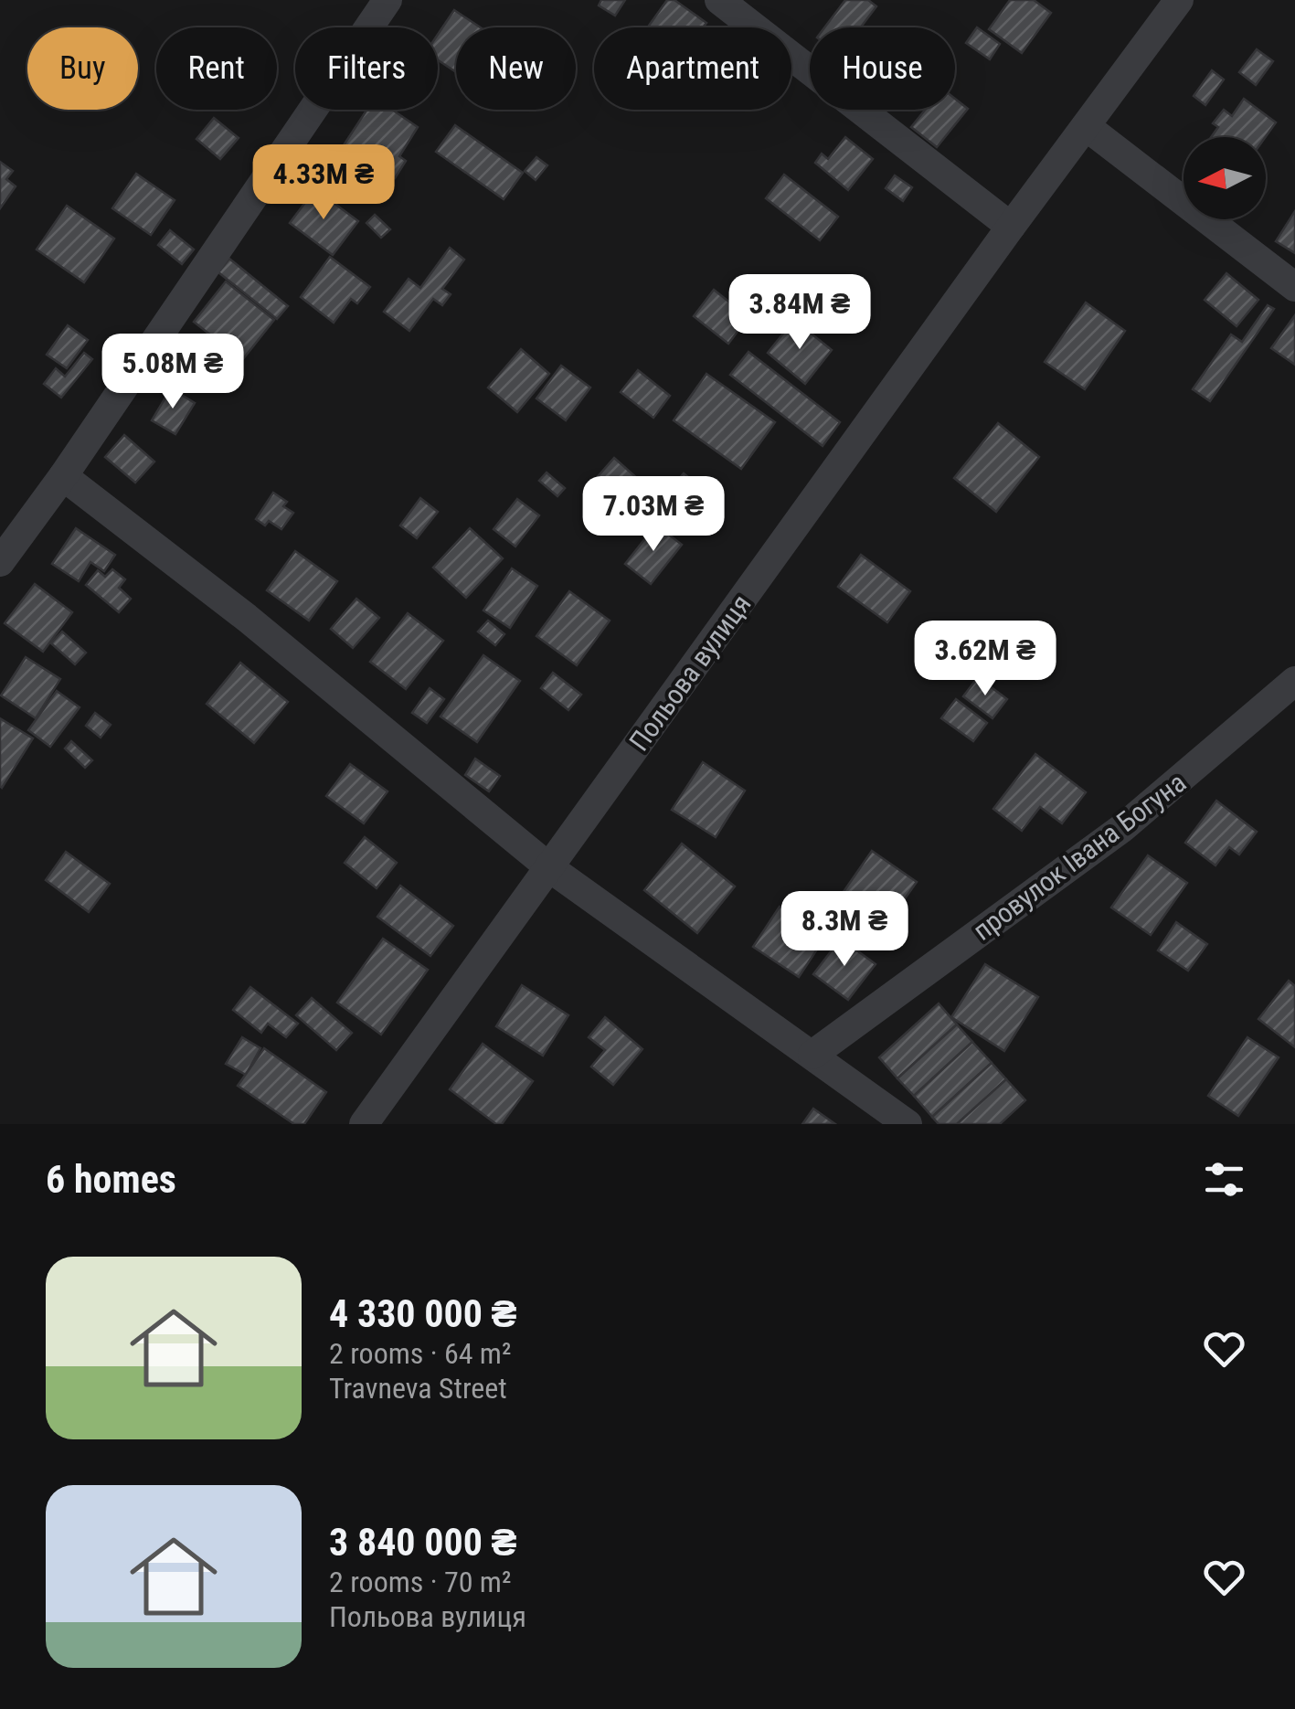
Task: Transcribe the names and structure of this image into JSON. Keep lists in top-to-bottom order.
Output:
{
  "streets": {
    "street": ["Польова вулиця", "провулок Івана Богуна"]
  },
  "north": "left",
  "page": {
    "chip": [
      "Buy",
      "Rent",
      "Filters",
      "New",
      "Apartment",
      "House"
    ],
    "price": [
      "4.33M ₴",
      "3.84M ₴",
      "5.08M ₴",
      "7.03M ₴",
      "3.62M ₴",
      "8.3M ₴"
    ],
    "heading": "6 homes",
    "list": [
      {
        "name": "4 330 000 ₴",
        "note": "2 rooms · 64 m² · Travneva Street"
      },
      {
        "name": "3 840 000 ₴",
        "note": "2 rooms · 70 m² · Польова вулиця"
      }
    ]
  }
}
